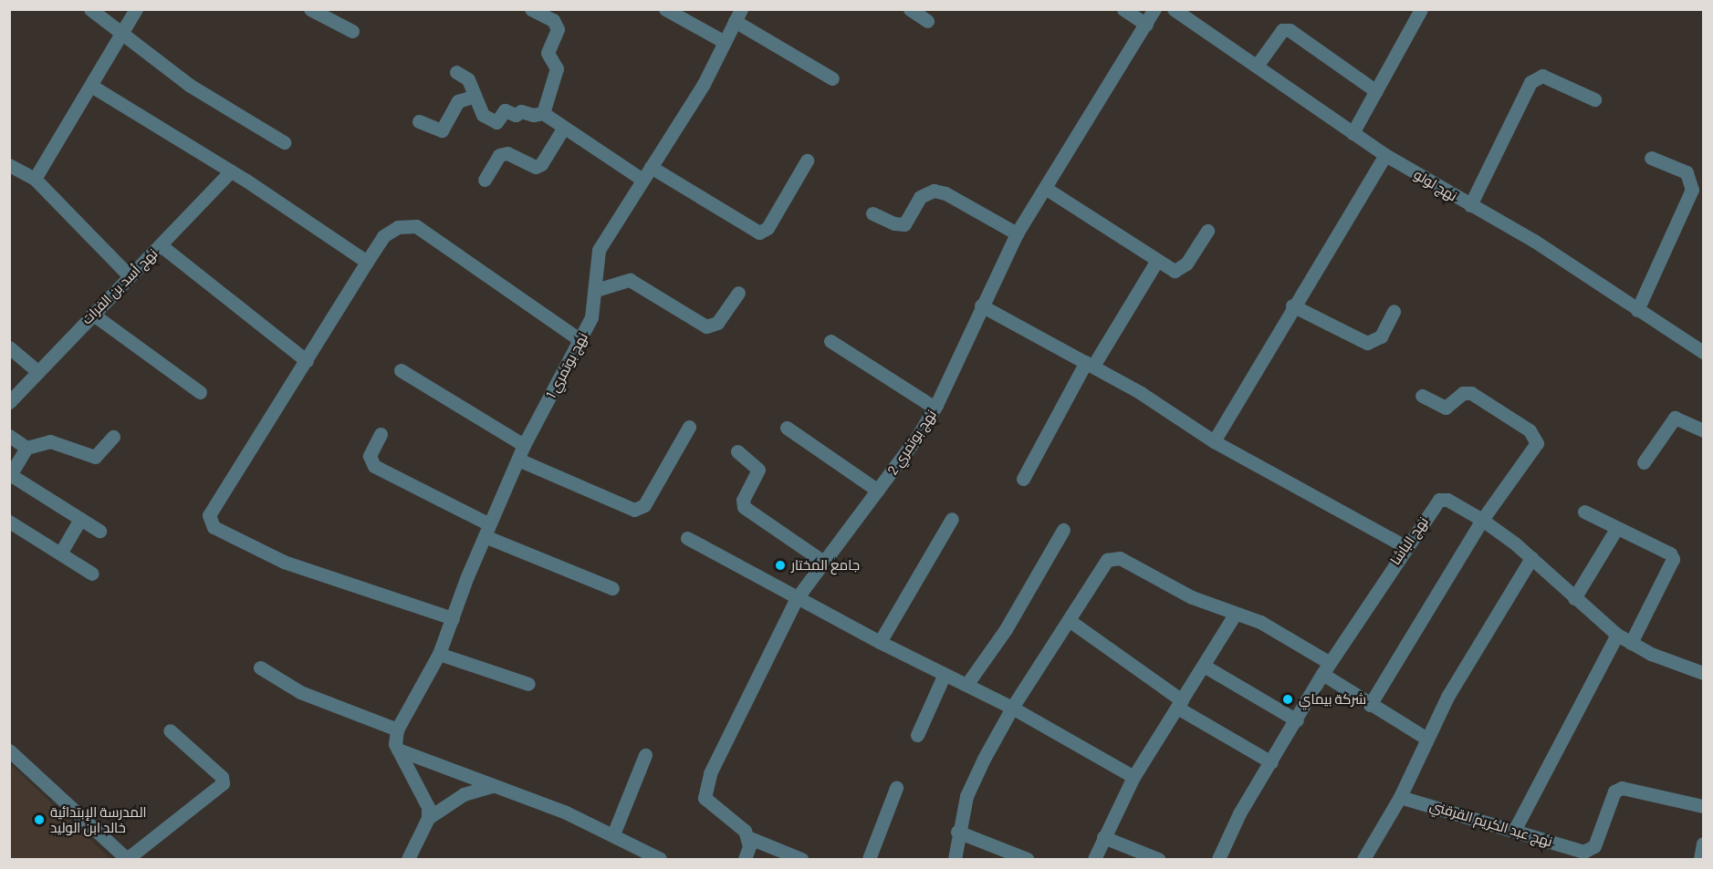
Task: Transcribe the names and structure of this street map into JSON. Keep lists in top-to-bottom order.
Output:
{
  "streets": {
    "street": [
      "نهج لولو",
      "نهج أسد بن الفرات",
      "نهج بوتمري 1",
      "نهج بوتمري 2",
      "نهج الباشا",
      "نهج عبد الكريم القرقني"
    ]
  },
  "places": ["جامع المختار", "شركة بيماي", "المدرسة الإبتدائية خالد ابن الوليد"]
}
